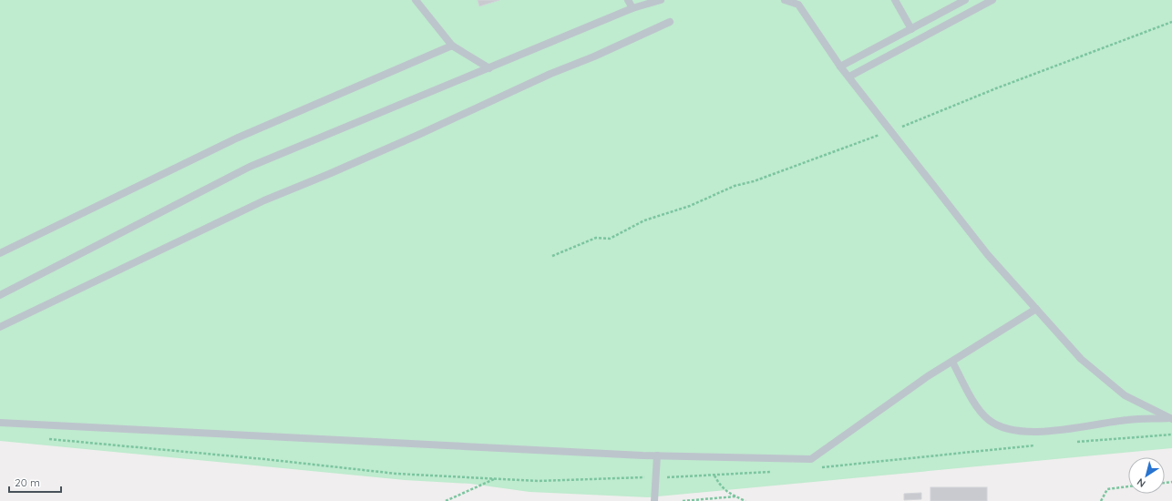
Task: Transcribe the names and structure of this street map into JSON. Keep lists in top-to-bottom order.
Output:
{
  "scale_bar": "20 m",
  "north": "bottom left"
}
